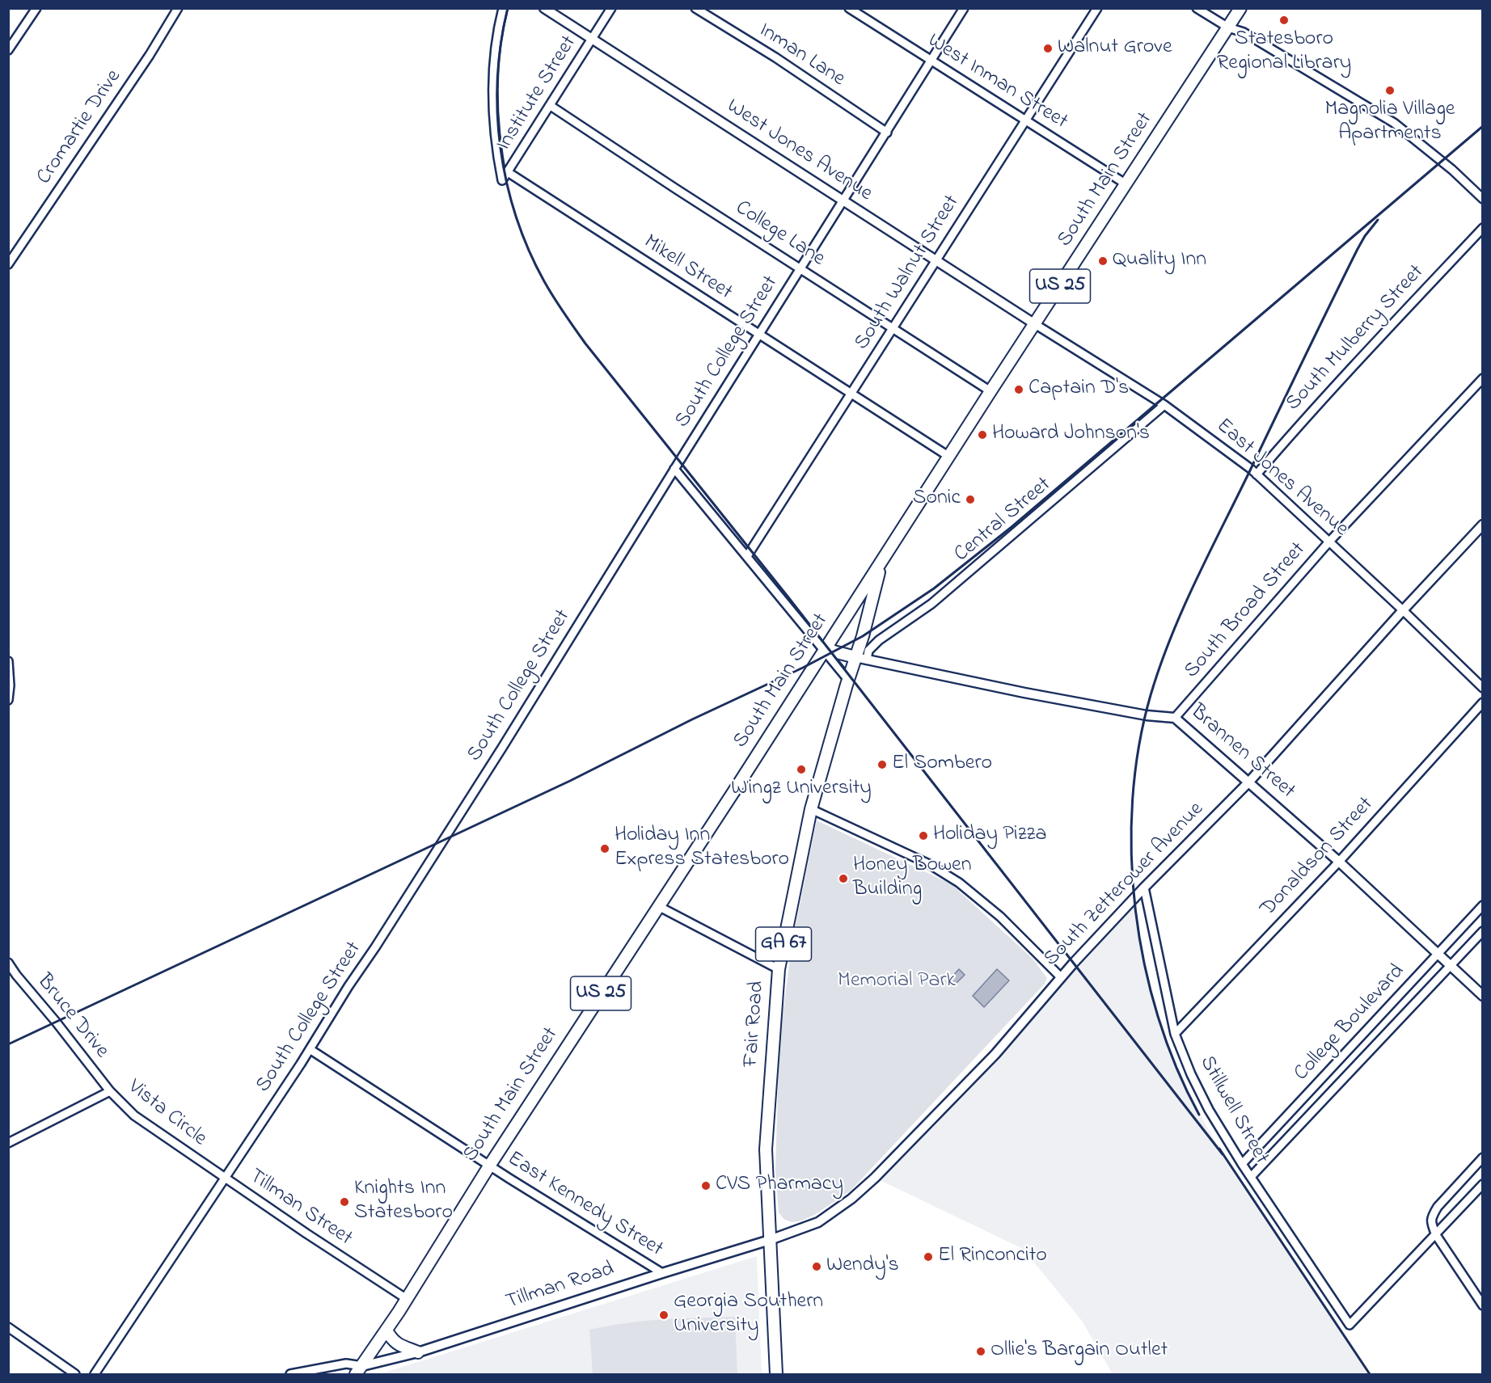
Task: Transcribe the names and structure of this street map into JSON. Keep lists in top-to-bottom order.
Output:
{
  "streets": {
    "main road": [
      "South Main Street",
      "US 25",
      "GA 67",
      "Fair Road"
    ],
    "street": [
      "Inman Lane",
      "West Inman Street",
      "Institute Street",
      "Cromartie Drive",
      "West Jones Avenue",
      "College Lane",
      "Mikell Street",
      "South Walnut Street",
      "South Mulberry Street",
      "South College Street",
      "East Jones Avenue",
      "Central Street",
      "South Broad Street",
      "Brannen Street",
      "Donaldson Street",
      "South Zetterower Avenue",
      "Bruce Drive",
      "College Boulevard",
      "Stillwell Street",
      "Vista Circle",
      "East Kennedy Street",
      "Tillman Street",
      "Tillman Road"
    ]
  },
  "crossings": [
    ["Inman Lane", "South College Street"],
    ["West Inman Street", "South Main Street"],
    ["West Inman Street", "South Walnut Street"],
    ["West Inman Street", "South College Street"],
    ["Institute Street", "West Jones Avenue"],
    ["Institute Street", "College Lane"],
    ["Institute Street", "Mikell Street"],
    ["West Jones Avenue", "South Main Street"],
    ["West Jones Avenue", "South Walnut Street"],
    ["West Jones Avenue", "South College Street"],
    ["West Jones Avenue", "East Jones Avenue"],
    ["South Main Street", "College Lane"],
    ["South Main Street", "Mikell Street"],
    ["South Main Street", "East Jones Avenue"],
    ["South Main Street", "GA 67"],
    ["South Main Street", "East Kennedy Street"],
    ["South Main Street", "Tillman Street"],
    ["South Main Street", "Tillman Road"],
    ["College Lane", "South Walnut Street"],
    ["College Lane", "South College Street"],
    ["Mikell Street", "South Walnut Street"],
    ["Mikell Street", "South College Street"],
    ["South Mulberry Street", "East Jones Avenue"],
    ["South College Street", "Vista Circle"],
    ["South College Street", "East Kennedy Street"],
    ["South College Street", "Tillman Street"],
    ["East Jones Avenue", "Central Street"],
    ["East Jones Avenue", "South Broad Street"],
    ["East Jones Avenue", "South Zetterower Avenue"],
    ["Central Street", "Brannen Street"],
    ["South Broad Street", "Brannen Street"],
    ["Brannen Street", "Donaldson Street"],
    ["Brannen Street", "South Zetterower Avenue"],
    ["Brannen Street", "GA 67"],
    ["Brannen Street", "College Boulevard"],
    ["Brannen Street", "Fair Road"],
    ["Donaldson Street", "Stillwell Street"],
    ["South Zetterower Avenue", "Fair Road"],
    ["South Zetterower Avenue", "Stillwell Street"],
    ["South Zetterower Avenue", "Tillman Road"],
    ["GA 67", "Fair Road"],
    ["Bruce Drive", "Vista Circle"],
    ["College Boulevard", "Stillwell Street"],
    ["Fair Road", "Tillman Road"],
    ["Vista Circle", "Tillman Street"],
    ["East Kennedy Street", "Tillman Road"]
  ],
  "parks": ["Memorial Park"],
  "places": [
    "Statesboro Regional Library",
    "Walnut Grove",
    "Magnolia Village Apartments",
    "Quality Inn",
    "Captain D's",
    "Howard Johnson's",
    "Sonic",
    "El Sombero",
    "Wingz University",
    "Holiday Pizza",
    "Holiday Inn Express Statesboro",
    "Honey Bowen Building",
    "CVS Pharmacy",
    "Knights Inn Statesboro",
    "El Rinconcito",
    "Wendy's",
    "Georgia Southern University",
    "Ollie's Bargain Outlet"
  ]
}
